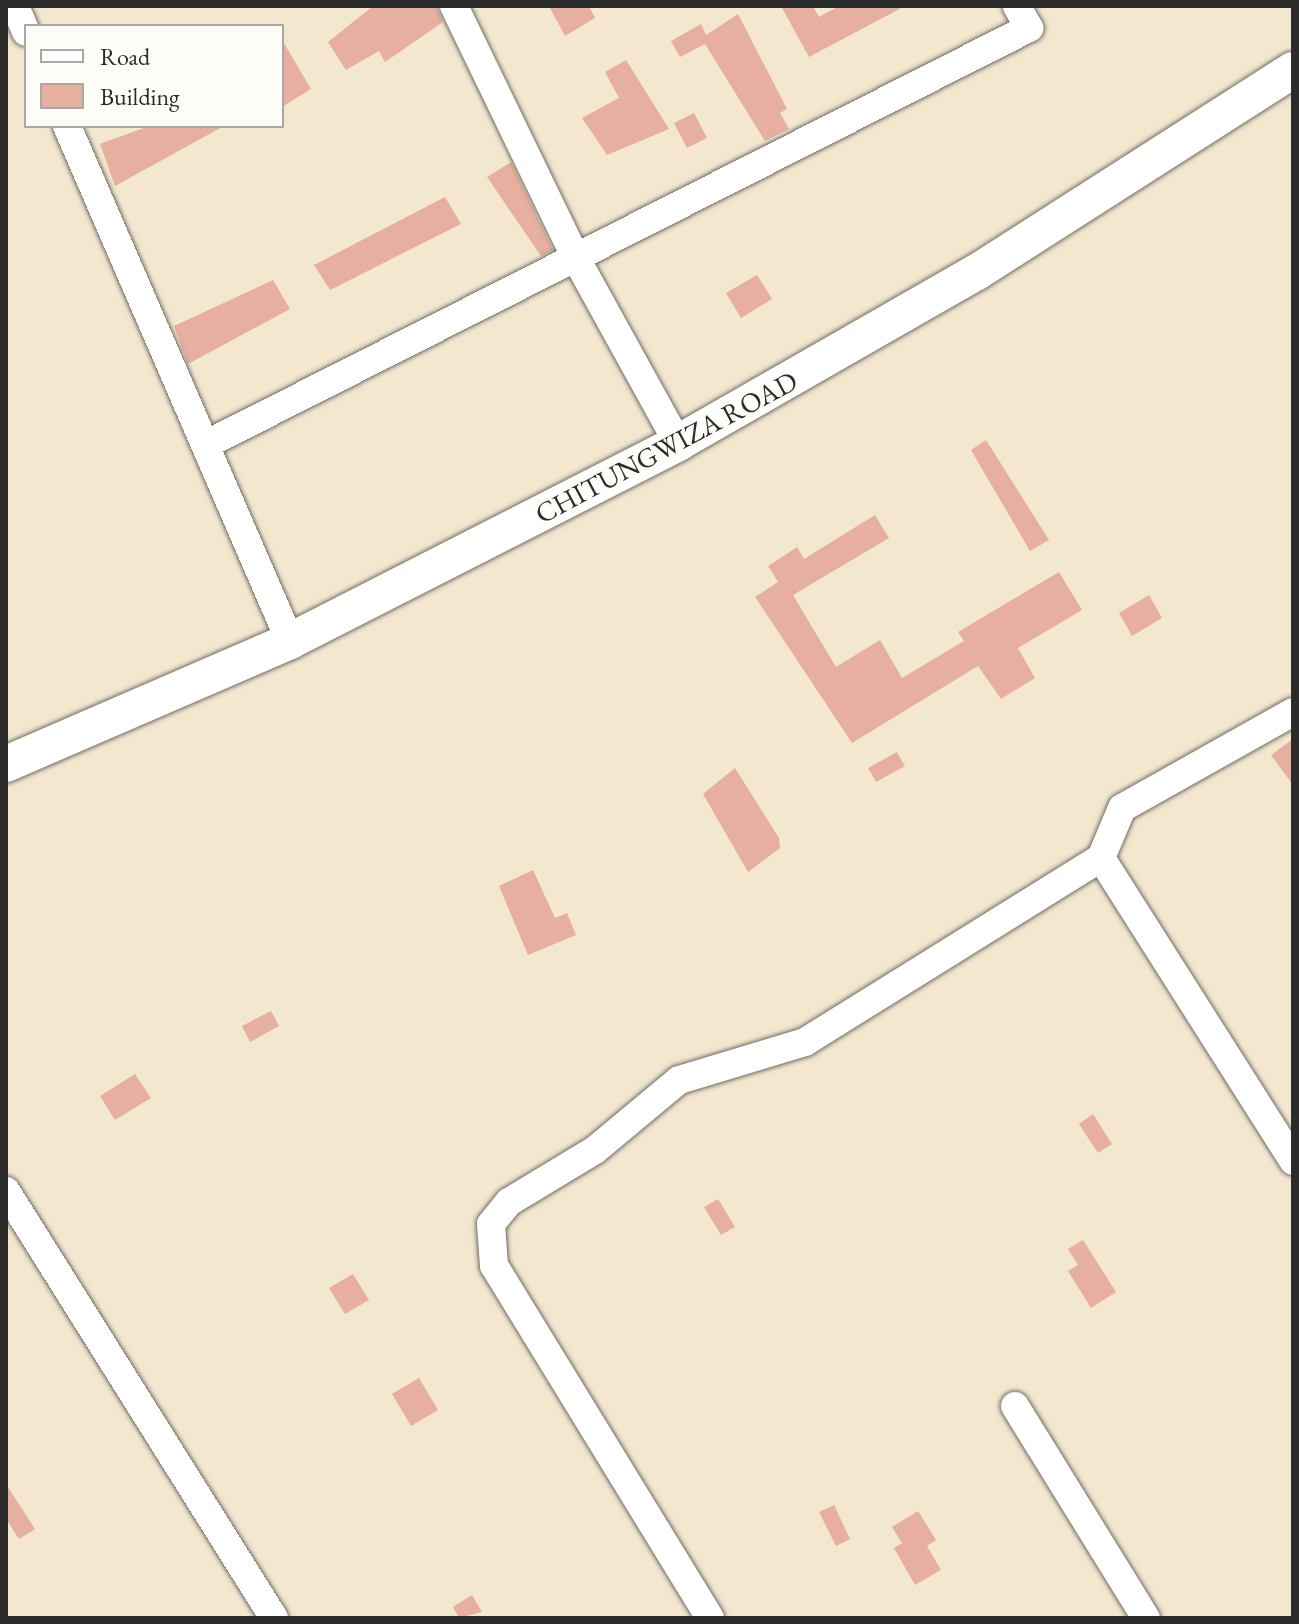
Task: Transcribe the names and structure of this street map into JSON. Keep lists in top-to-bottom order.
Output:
{
  "streets": {
    "main road": ["CHITUNGWIZA ROAD"]
  },
  "legend": ["Road", "Building"]
}
